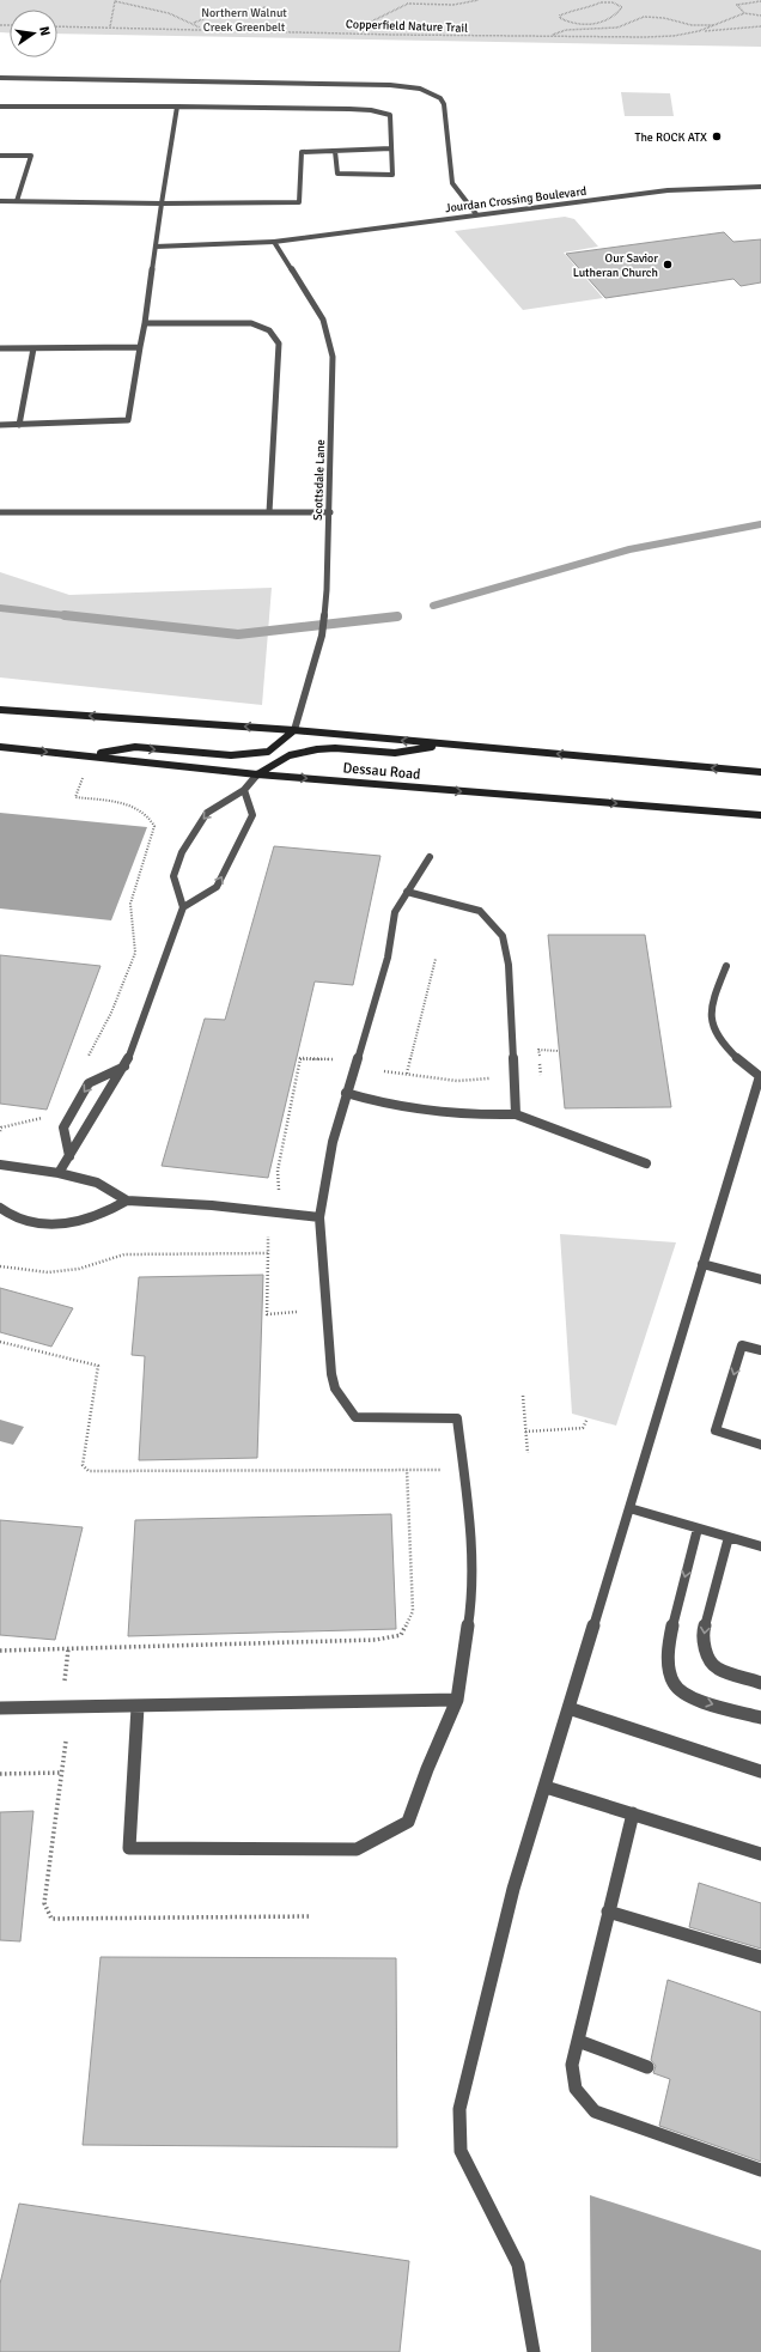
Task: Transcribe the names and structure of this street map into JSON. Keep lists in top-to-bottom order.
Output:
{
  "streets": {
    "main road": ["Dessau Road"],
    "street": ["Jourdan Crossing Boulevard", "Scottsdale Lane"],
    "path": ["Copperfield Nature Trail"]
  },
  "crossings": [
    ["Jourdan Crossing Boulevard", "Scottsdale Lane"]
  ],
  "parks": ["Northern Walnut Creek Greenbelt"],
  "places": ["The ROCK ATX", "Our Savior Lutheran Church"],
  "north": "right"
}
